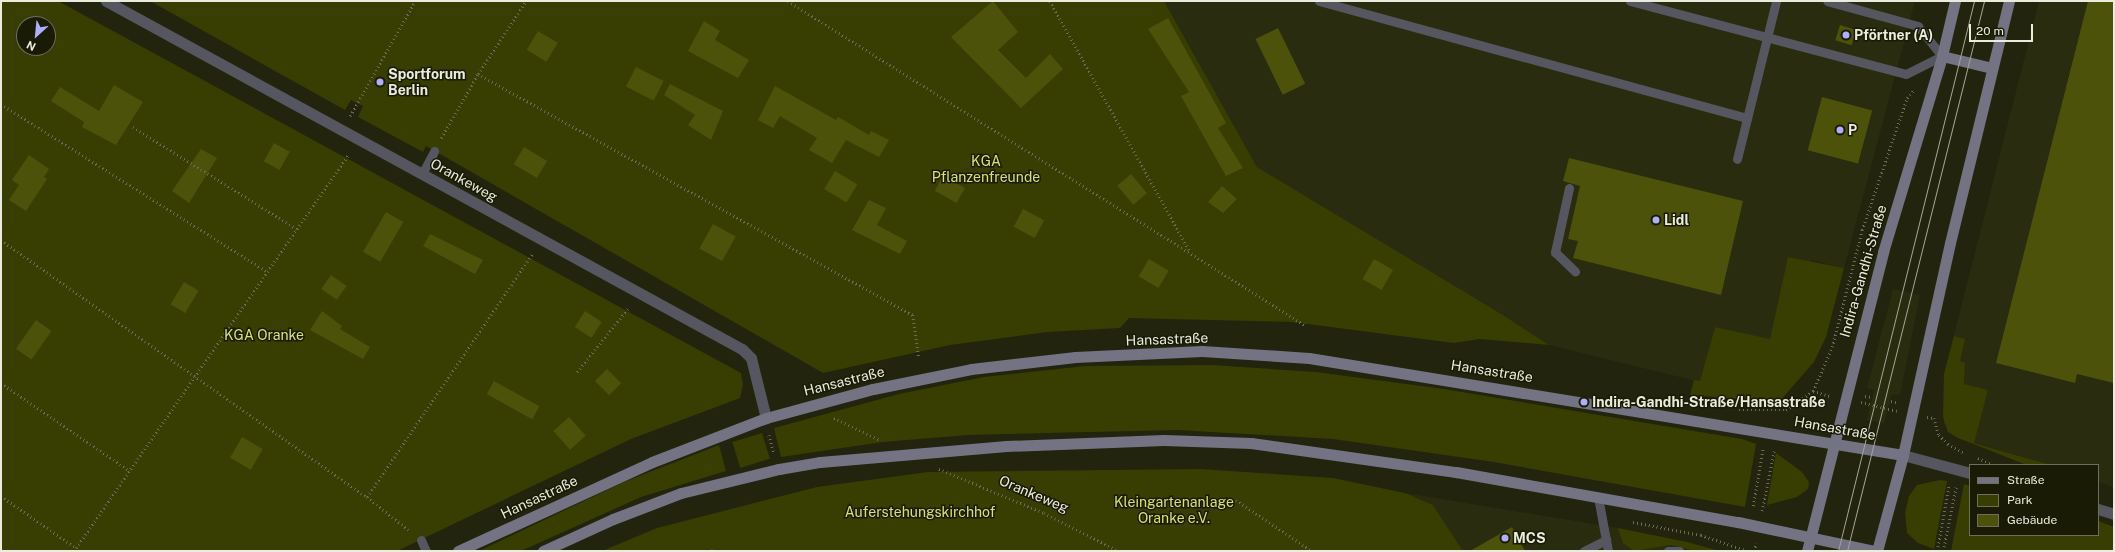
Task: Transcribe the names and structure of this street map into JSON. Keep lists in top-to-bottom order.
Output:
{
  "streets": {
    "main road": ["Indira-Gandhi-Straße", "Hansastraße"],
    "street": ["Orankeweg"]
  },
  "crossings": [
    ["Orankeweg", "Hansastraße"],
    ["Indira-Gandhi-Straße", "Hansastraße"]
  ],
  "parks": [
    "KGA Pflanzenfreunde",
    "KGA Oranke",
    "Kleingartenanlage Oranke e.V.",
    "Auferstehungskirchhof"
  ],
  "places": [
    "Pförtner (A)",
    "Sportforum Berlin",
    "P",
    "Lidl",
    "Indira-Gandhi-Straße/Hansastraße",
    "MCS"
  ],
  "legend": ["Straße", "Park", "Gebäude"],
  "scale_bar": "20 m",
  "north": "bottom left"
}
